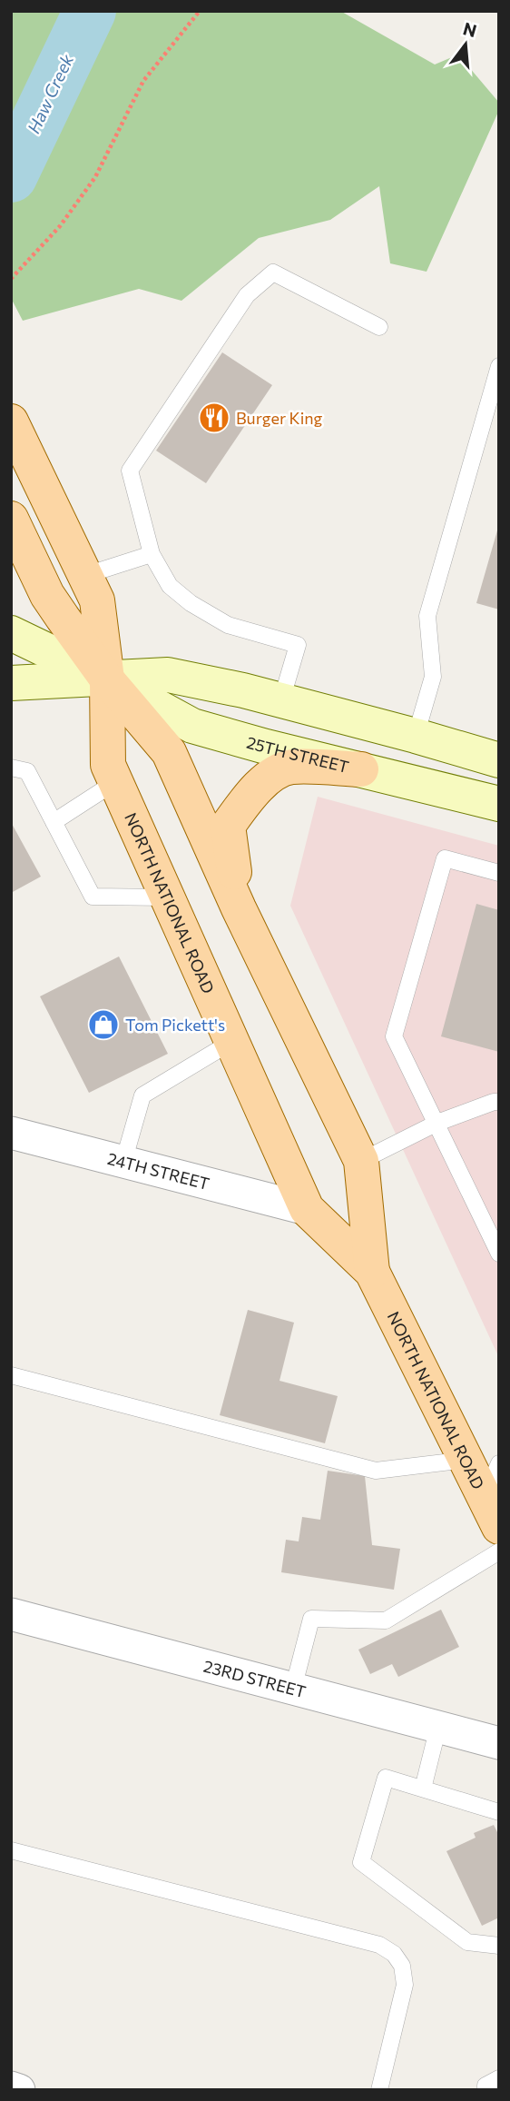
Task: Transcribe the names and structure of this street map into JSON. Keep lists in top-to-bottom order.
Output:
{
  "streets": {
    "main road": ["25TH STREET", "NORTH NATIONAL ROAD"],
    "street": ["24TH STREET", "23RD STREET"]
  },
  "crossings": [
    ["25TH STREET", "NORTH NATIONAL ROAD"],
    ["NORTH NATIONAL ROAD", "24TH STREET"]
  ],
  "water": ["Haw Creek"],
  "places": {
    "restaurant": ["Burger King"],
    "shop": ["Tom Pickett's"]
  },
  "north": "top"
}
